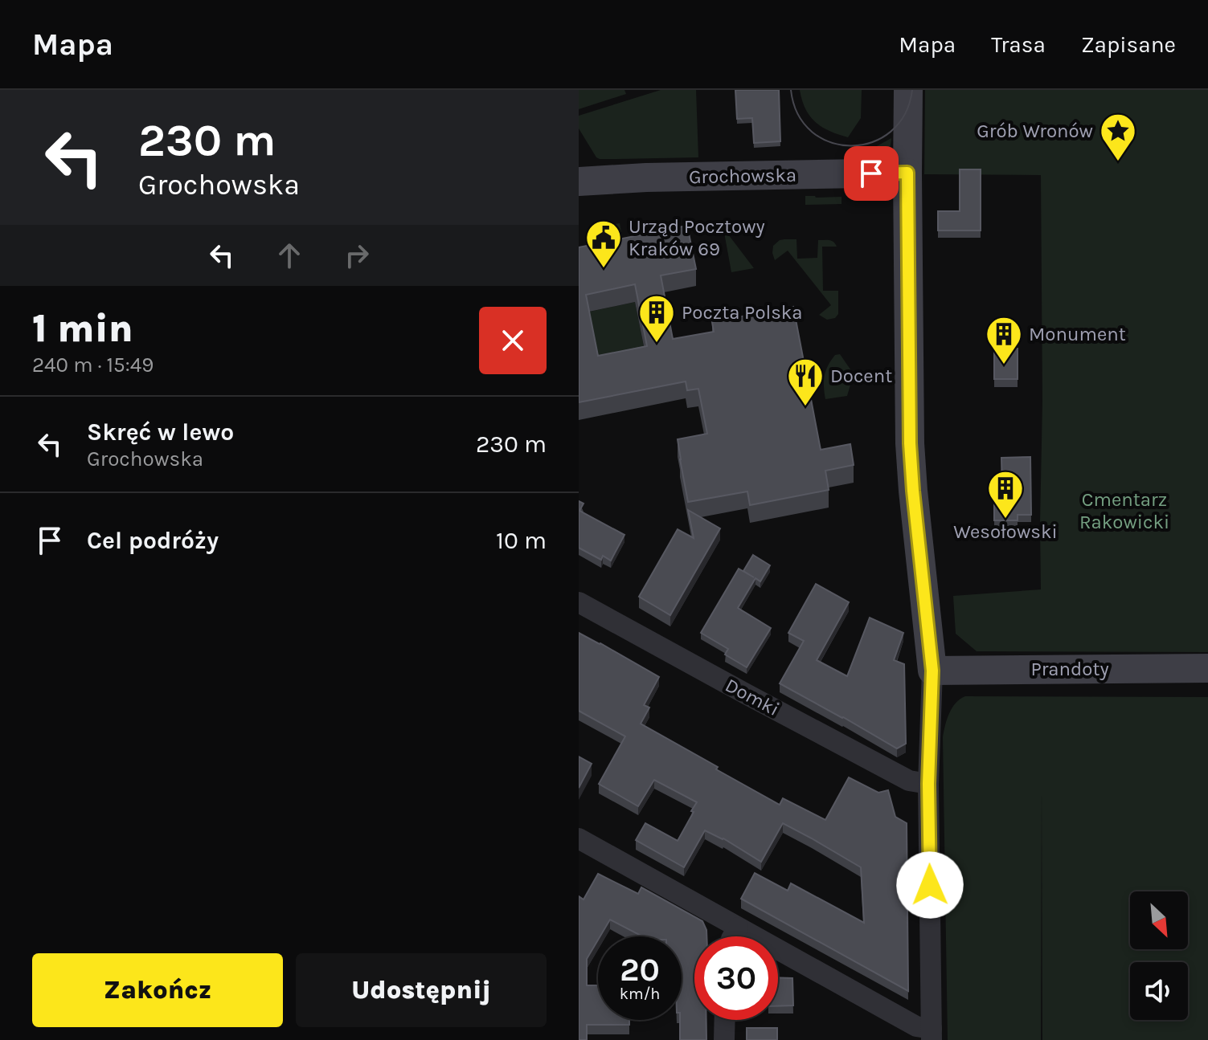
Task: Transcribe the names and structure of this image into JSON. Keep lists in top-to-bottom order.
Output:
{
  "streets": {
    "street": ["Grochowska", "Prandoty", "Domki"]
  },
  "parks": ["Cmentarz Rakowicki"],
  "places": {
    "place": ["Grób Wronów"],
    "public building": ["Urząd Pocztowy Kraków 69"],
    "building": ["Poczta Polska", "Monument", "Wesołowski"],
    "restaurant": ["Docent"]
  },
  "north": "bottom right",
  "page": {
    "header": "Mapa",
    "nav": ["Mapa", "Trasa", "Zapisane"],
    "turn": ["230 m", "Grochowska"],
    "heading": ["1 min", "240 m · 15:49"],
    "list": [
      {
        "name": "Skręć w lewo",
        "note": "Grochowska",
        "value": "230 m"
      },
      {
        "name": "Cel podróży",
        "value": "10 m"
      }
    ],
    "speed": "20 km/h",
    "limit": "30",
    "buttons": ["Zakończ", "Udostępnij"]
  }
}
